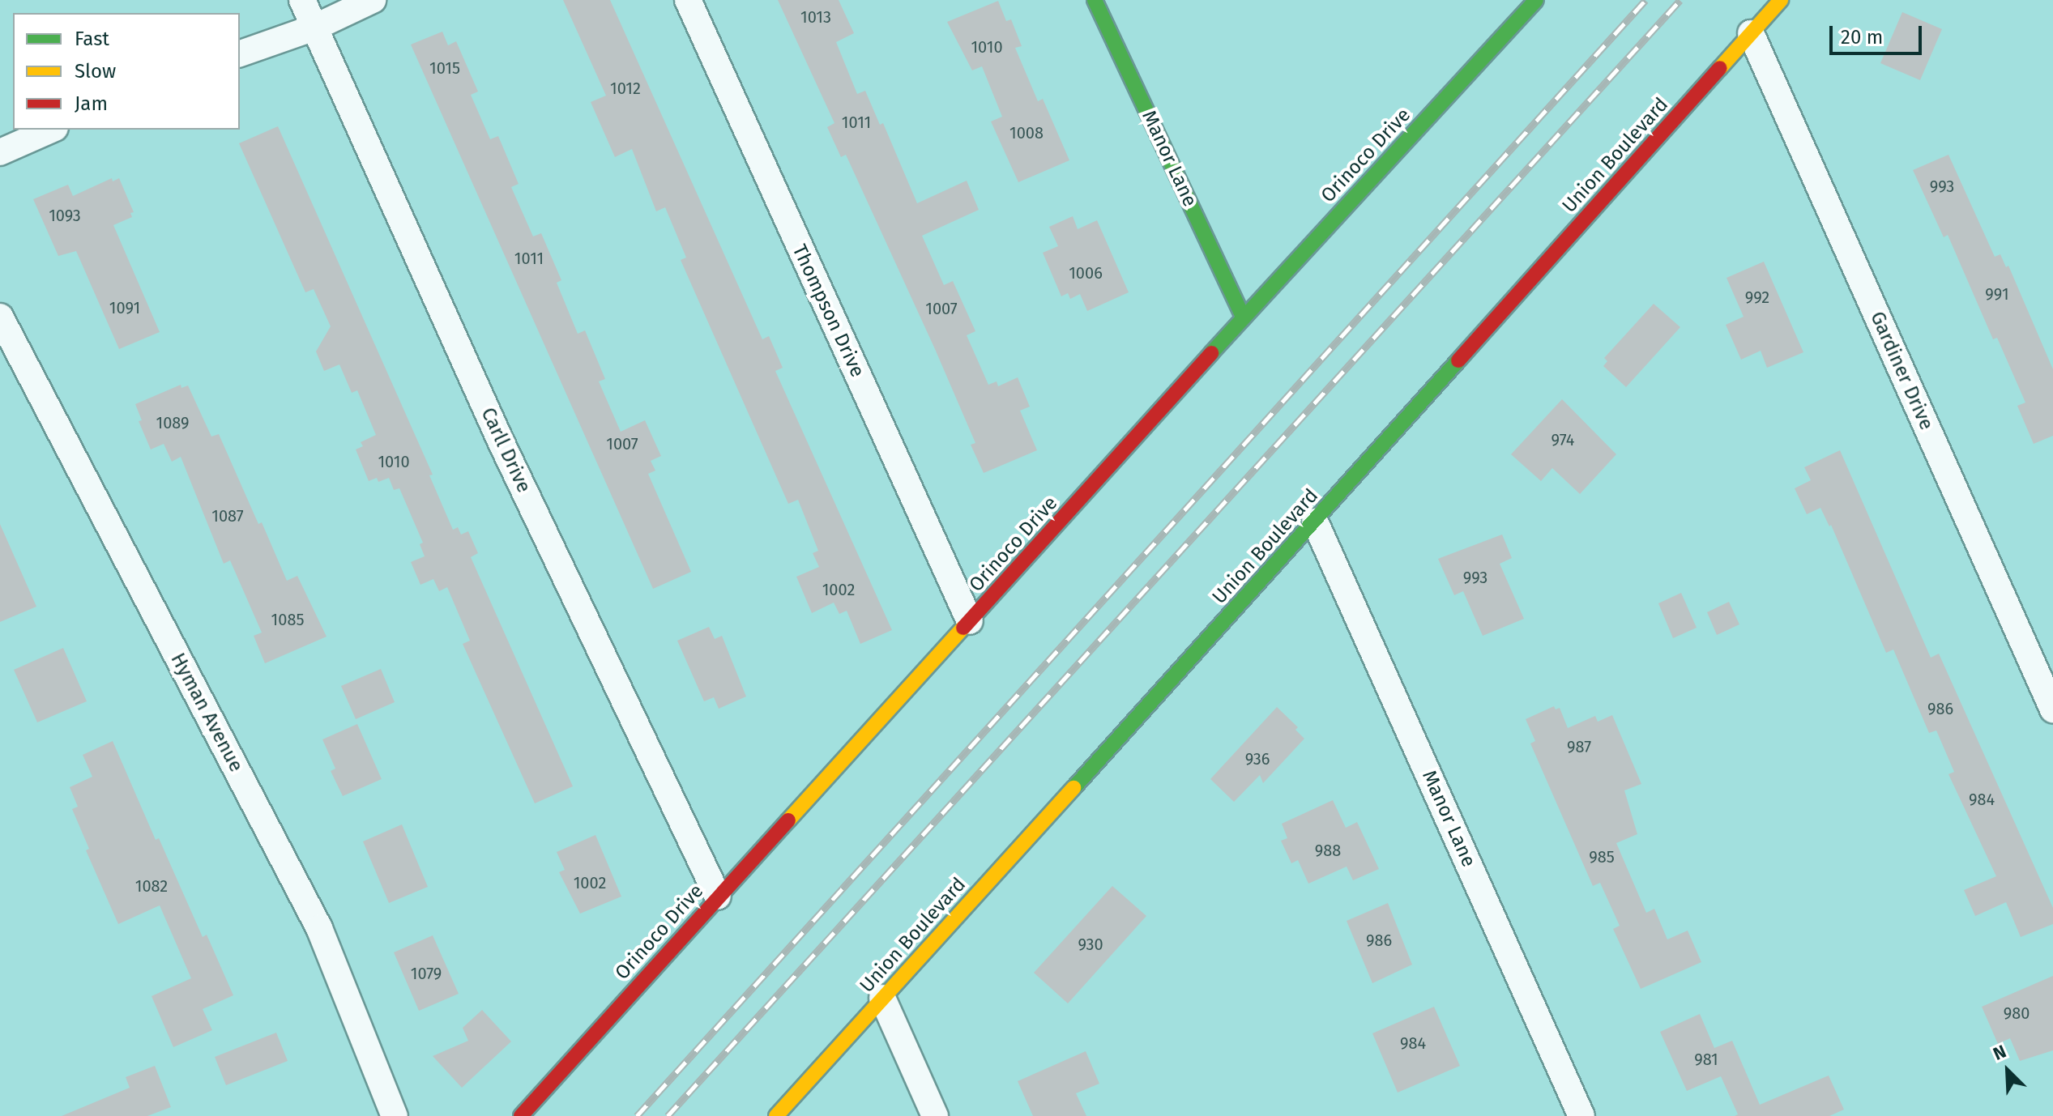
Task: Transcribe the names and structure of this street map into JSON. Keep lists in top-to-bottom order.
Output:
{
  "streets": {
    "street": [
      "Orinoco Drive",
      "Union Boulevard",
      "Manor Lane",
      "Thompson Drive",
      "Gardiner Drive",
      "Carll Drive",
      "Hyman Avenue"
    ]
  },
  "crossings": [
    ["Orinoco Drive", "Manor Lane"],
    ["Orinoco Drive", "Thompson Drive"],
    ["Orinoco Drive", "Carll Drive"],
    ["Union Boulevard", "Manor Lane"],
    ["Union Boulevard", "Gardiner Drive"]
  ],
  "house_numbers": [
    "1013",
    "1010",
    "1015",
    "1012",
    "1011",
    "1008",
    "993",
    "1093",
    "1011",
    "1006",
    "991",
    "992",
    "1091",
    "1007",
    "1089",
    "974",
    "1007",
    "1010",
    "1087",
    "993",
    "1002",
    "1085",
    "986",
    "987",
    "936",
    "984",
    "988",
    "985",
    "1002",
    "1082",
    "986",
    "930",
    "1079",
    "980",
    "984",
    "981"
  ],
  "legend": ["Fast", "Slow", "Jam"],
  "scale_bar": "20 m",
  "north": "top left"
}
